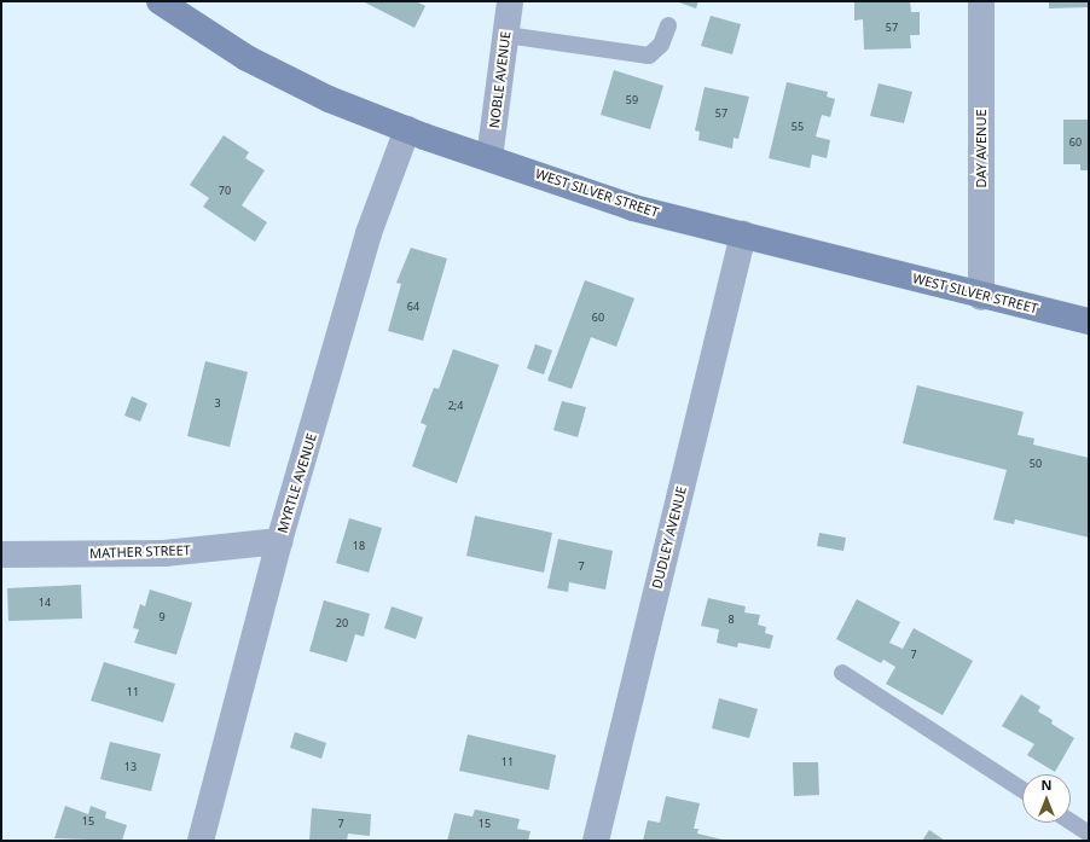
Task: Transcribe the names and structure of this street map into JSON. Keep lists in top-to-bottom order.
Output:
{
  "streets": {
    "main road": ["WEST SILVER STREET"],
    "street": [
      "NOBLE AVENUE",
      "DAY AVENUE",
      "MYRTLE AVENUE",
      "DUDLEY AVENUE",
      "MATHER STREET"
    ]
  },
  "crossings": [
    ["NOBLE AVENUE", "WEST SILVER STREET"],
    ["DAY AVENUE", "WEST SILVER STREET"],
    ["WEST SILVER STREET", "MYRTLE AVENUE"],
    ["WEST SILVER STREET", "DUDLEY AVENUE"],
    ["MYRTLE AVENUE", "MATHER STREET"]
  ],
  "house_numbers": [
    "57",
    "59",
    "57",
    "55",
    "60",
    "70",
    "64",
    "60",
    "3",
    "2;4",
    "50",
    "18",
    "7",
    "14",
    "9",
    "8",
    "20",
    "7",
    "11",
    "11",
    "13",
    "15",
    "7",
    "15"
  ],
  "north": "top"
}
